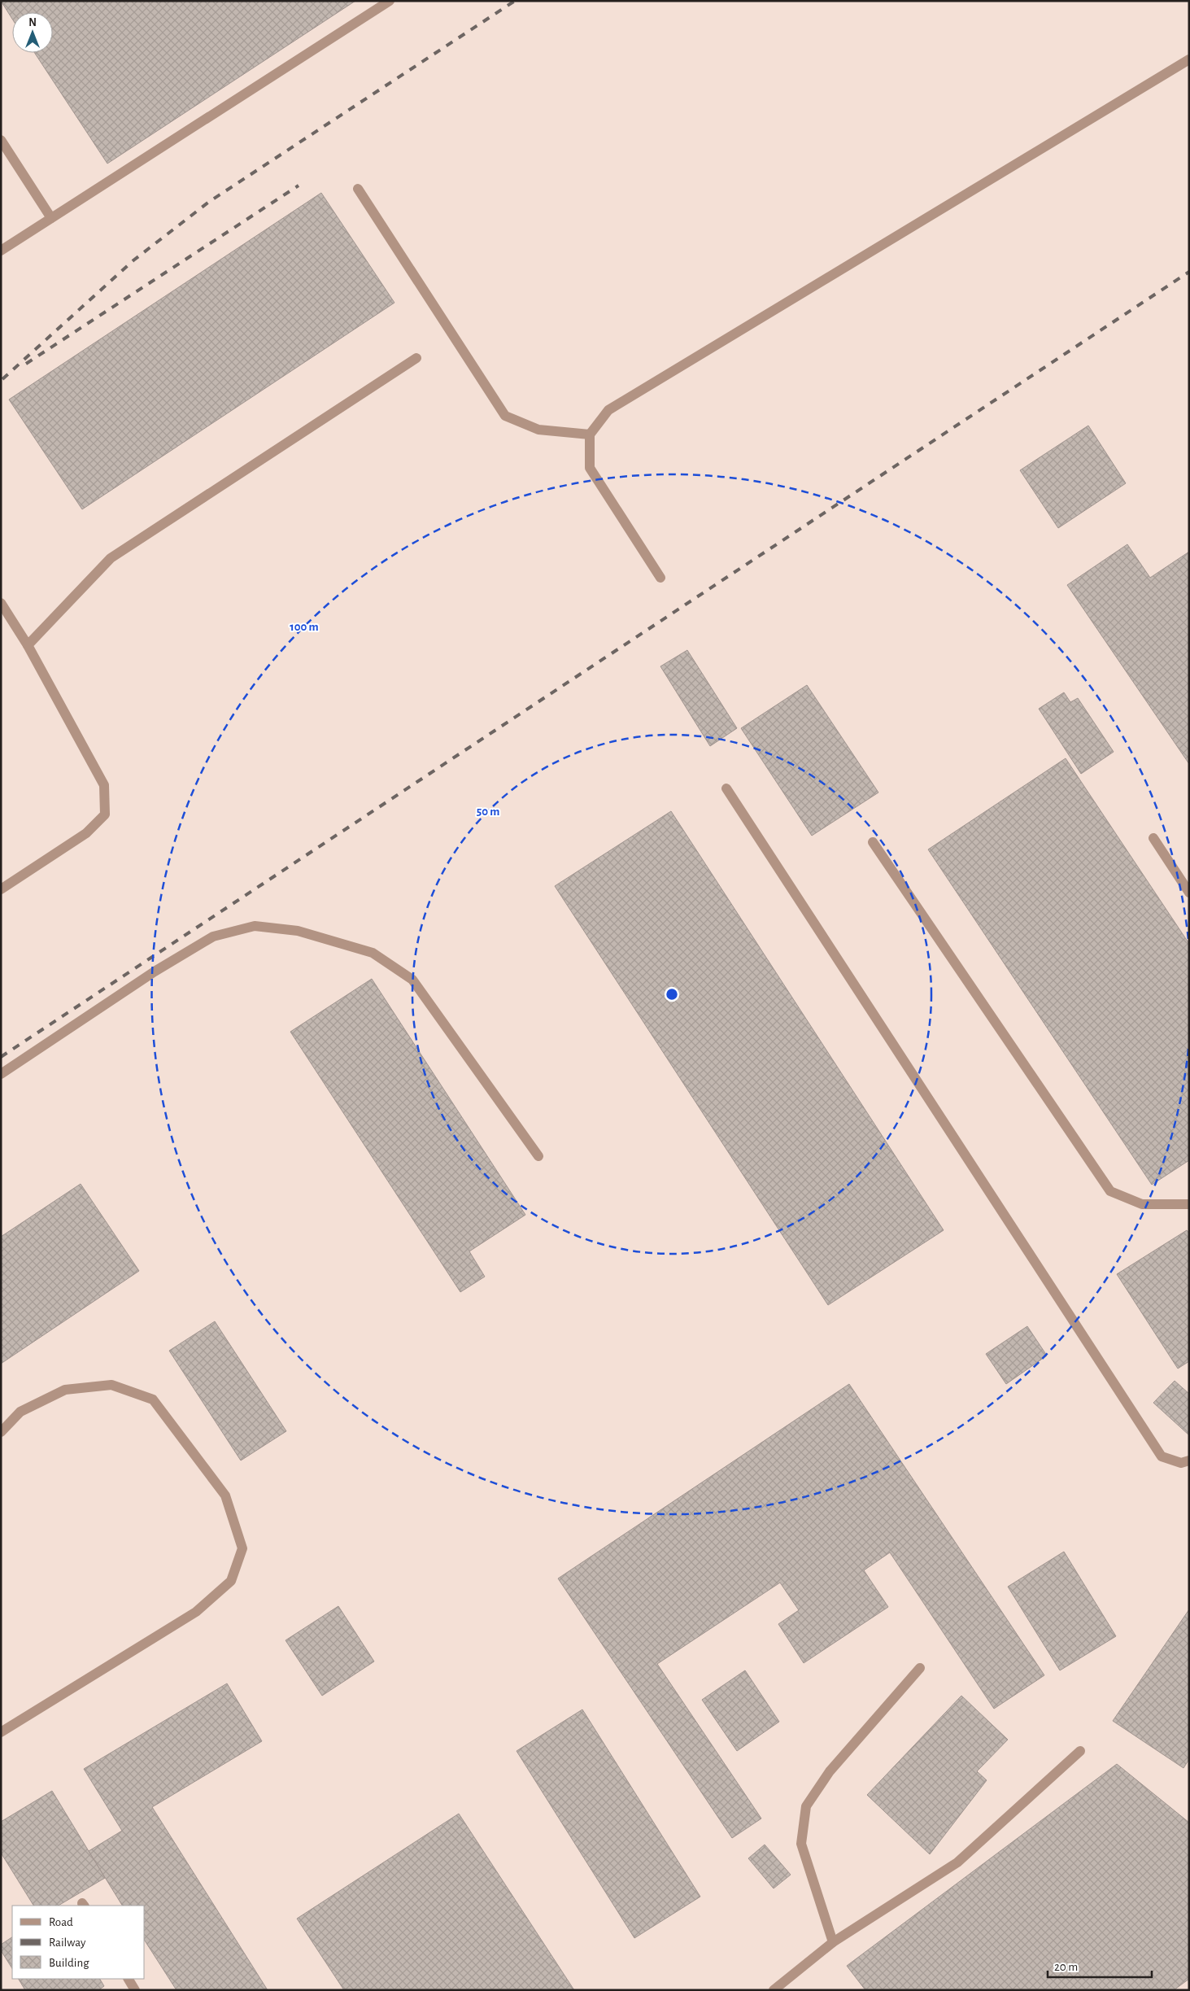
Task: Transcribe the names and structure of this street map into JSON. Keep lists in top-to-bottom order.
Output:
{
  "legend": ["Road", "Railway", "Building"],
  "scale_bar": "20 m",
  "north": "top",
  "rings": ["100 m", "50 m"]
}
